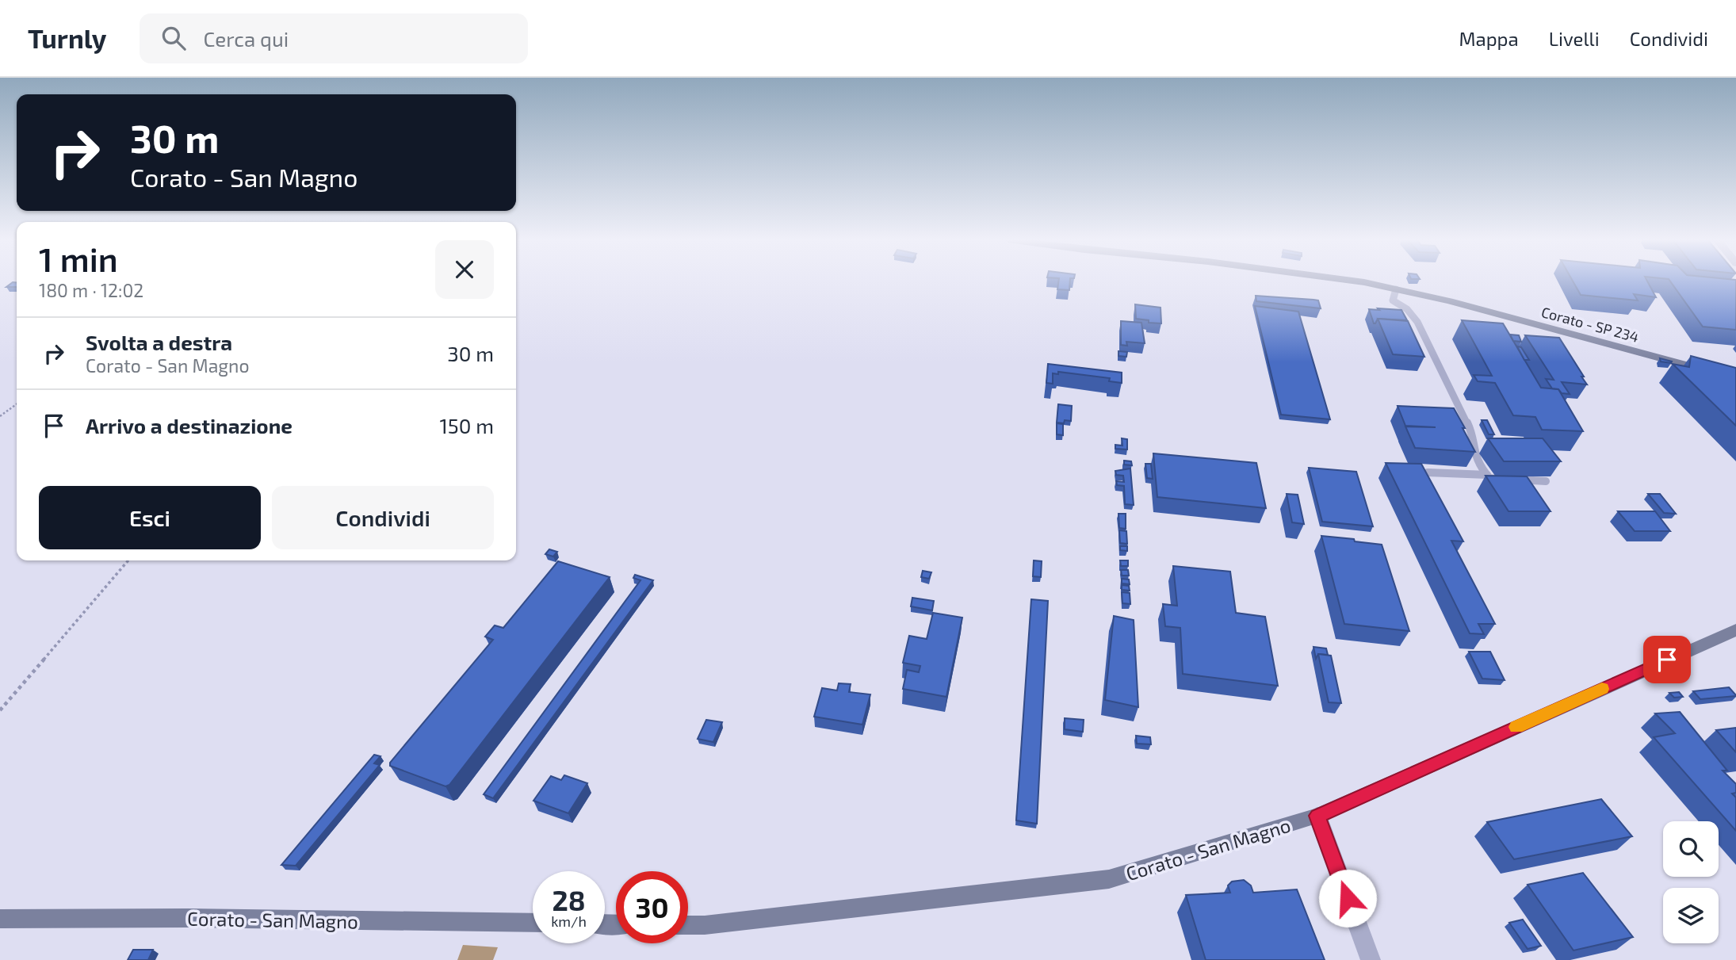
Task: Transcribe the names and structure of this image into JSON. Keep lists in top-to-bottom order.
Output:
{
  "streets": {
    "main road": ["Corato - SP 234", "Corato - San Magno"]
  },
  "page": {
    "header": "Turnly",
    "search": "Cerca qui",
    "nav": ["Mappa", "Livelli", "Condividi"],
    "turn": ["30 m", "Corato - San Magno"],
    "heading": ["1 min", "180 m · 12:02"],
    "list": [
      {
        "name": "Svolta a destra",
        "note": "Corato - San Magno",
        "value": "30 m"
      },
      {
        "name": "Arrivo a destinazione",
        "value": "150 m"
      }
    ],
    "buttons": ["Esci", "Condividi"],
    "speed": "28 km/h",
    "limit": "30"
  }
}
